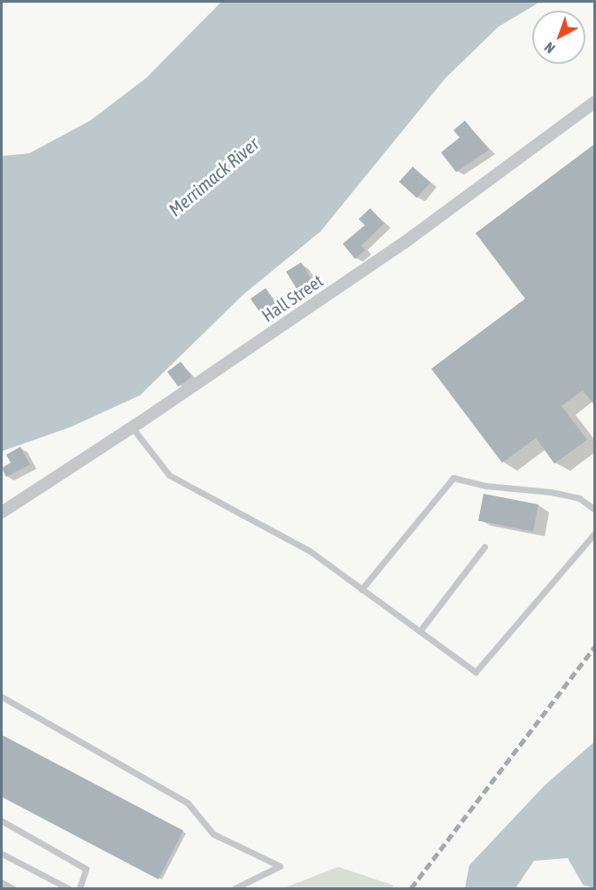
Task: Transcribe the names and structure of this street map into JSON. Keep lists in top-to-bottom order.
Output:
{
  "streets": {
    "street": ["Hall Street"]
  },
  "water": ["Merrimack River"],
  "north": "bottom left"
}
